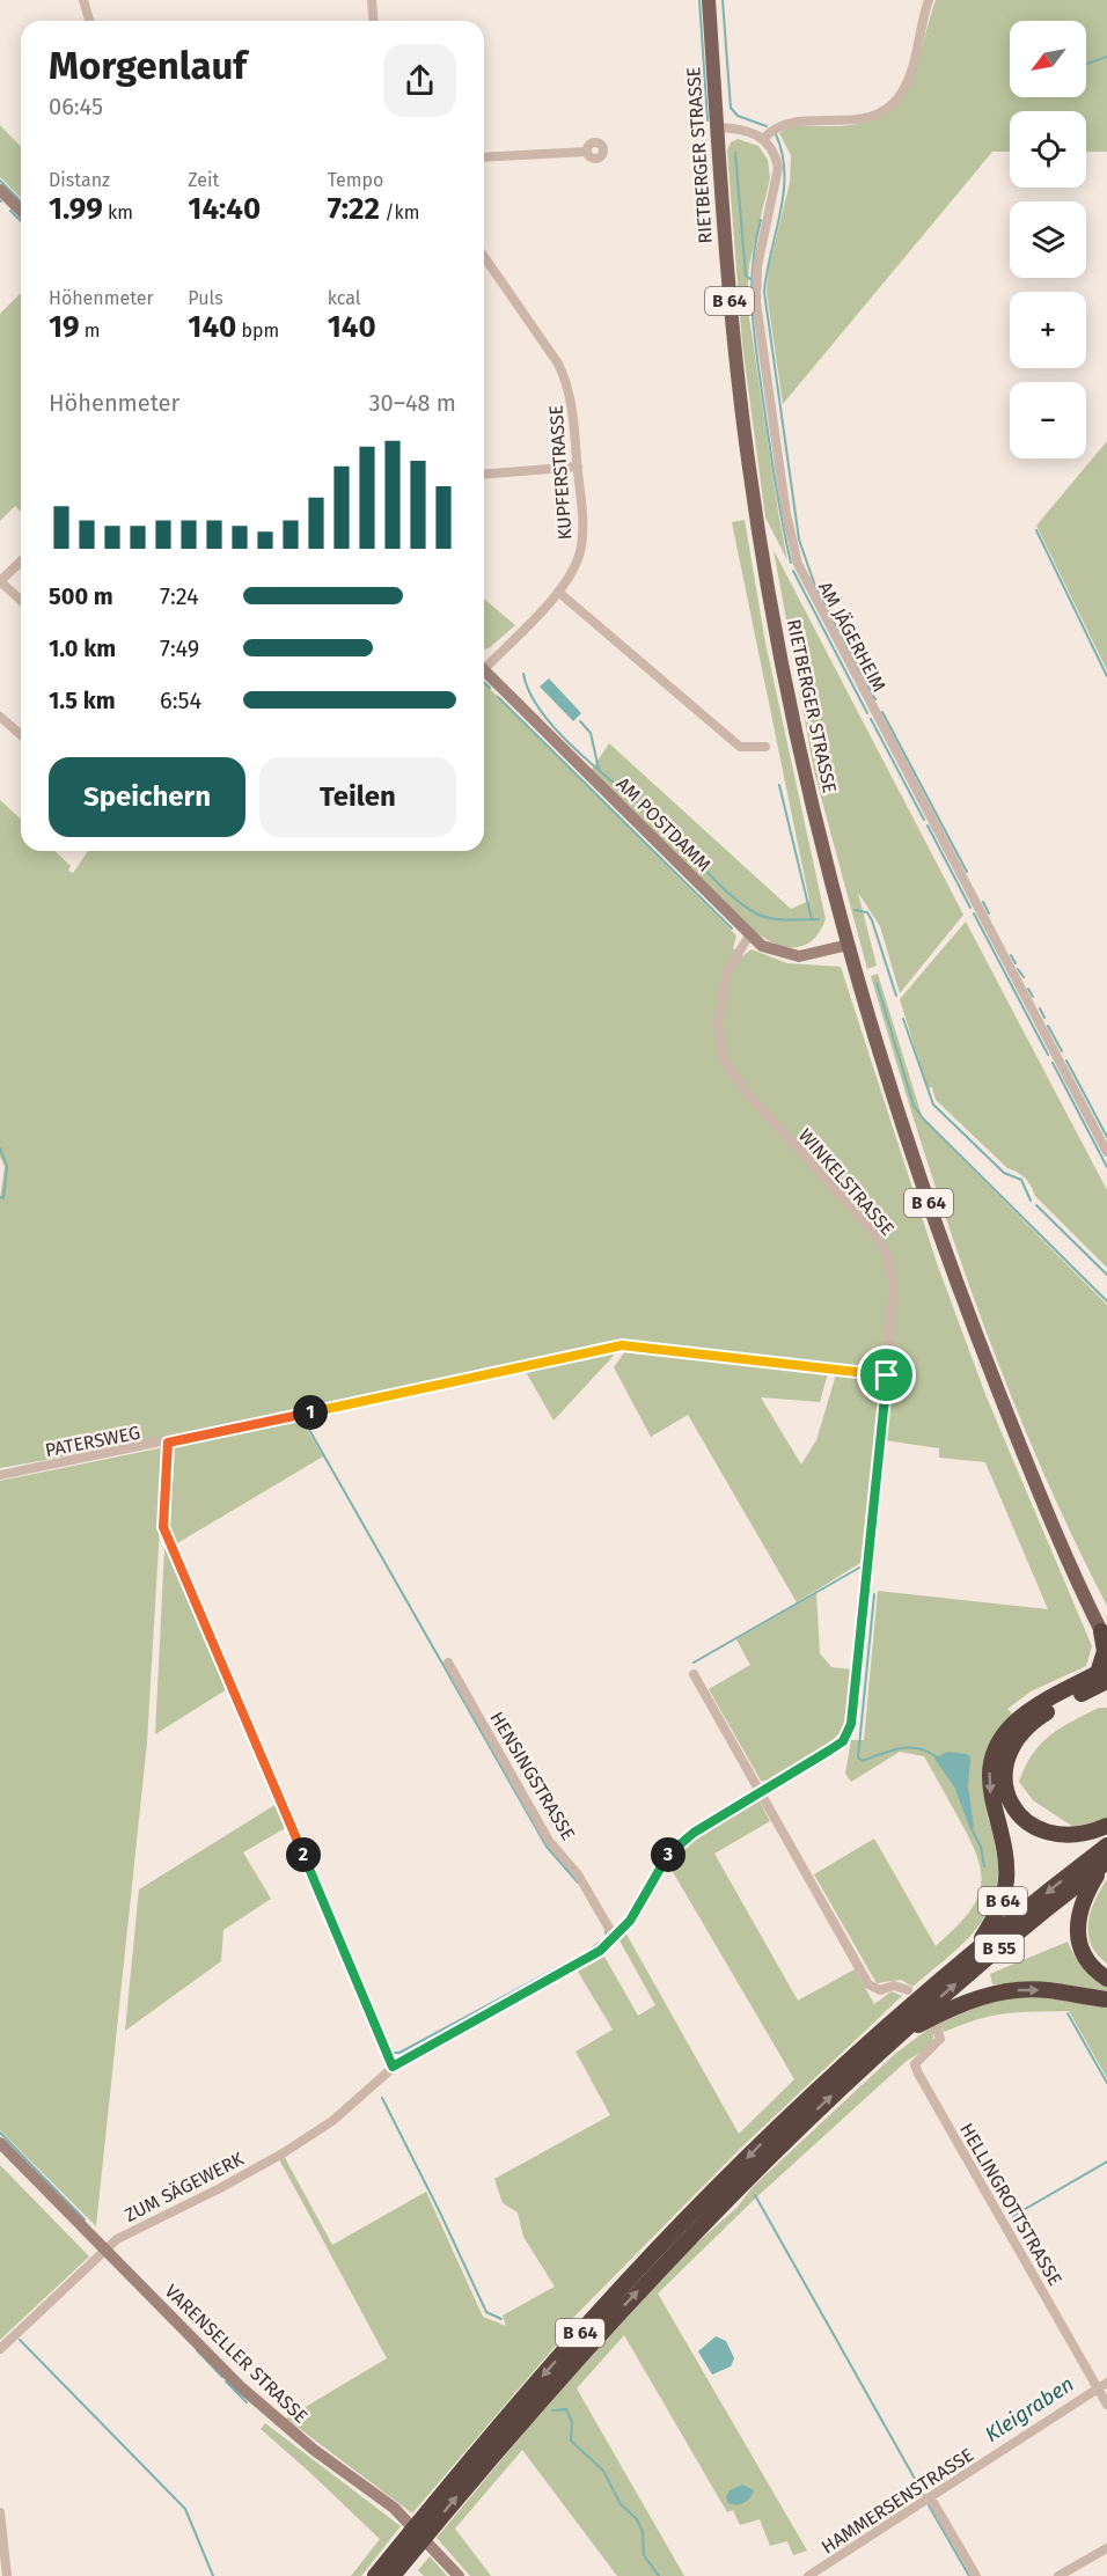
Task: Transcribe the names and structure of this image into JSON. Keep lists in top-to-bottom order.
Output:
{
  "streets": {
    "highway": ["B 64", "B 55"],
    "main road": ["RIETBERGER STRASSE", "AM POSTDAMM", "VARENSELLER STRASSE"],
    "street": [
      "KUPFERSTRASSE",
      "AM JÄGERHEIM",
      "WINKELSTRASSE",
      "PATERSWEG",
      "HENSINGSTRASSE",
      "ZUM SÄGEWERK",
      "HELLINGROTTSTRASSE",
      "HAMMERSENSTRASSE"
    ]
  },
  "crossings": [
    ["RIETBERGER STRASSE", "B 64"],
    ["RIETBERGER STRASSE", "AM POSTDAMM"],
    ["B 64", "B 55"],
    ["AM POSTDAMM", "WINKELSTRASSE"],
    ["WINKELSTRASSE", "PATERSWEG"],
    ["WINKELSTRASSE", "HENSINGSTRASSE"],
    ["WINKELSTRASSE", "ZUM SÄGEWERK"],
    ["ZUM SÄGEWERK", "VARENSELLER STRASSE"],
    ["HELLINGROTTSTRASSE", "HAMMERSENSTRASSE"]
  ],
  "water": ["Kleigraben"],
  "north": "bottom left",
  "page": {
    "map_buttons": ["+", "−"],
    "heading": ["Morgenlauf", "06:45"],
    "stats": [
      ["Distanz", "1.99 km"],
      ["Zeit", "14:40"],
      ["Tempo", "7:22 /km"],
      ["Höhenmeter", "19 m"],
      ["Puls", "140 bpm"],
      ["kcal", "140"]
    ],
    "chart": ["Höhenmeter", "30–48 m"],
    "list": [
      {
        "name": "500 m",
        "note": "7:24"
      },
      {
        "name": "1.0 km",
        "note": "7:49"
      },
      {
        "name": "1.5 km",
        "note": "6:54"
      }
    ],
    "buttons": ["Speichern", "Teilen"],
    "pins": ["1", "2", "3"]
  }
}
